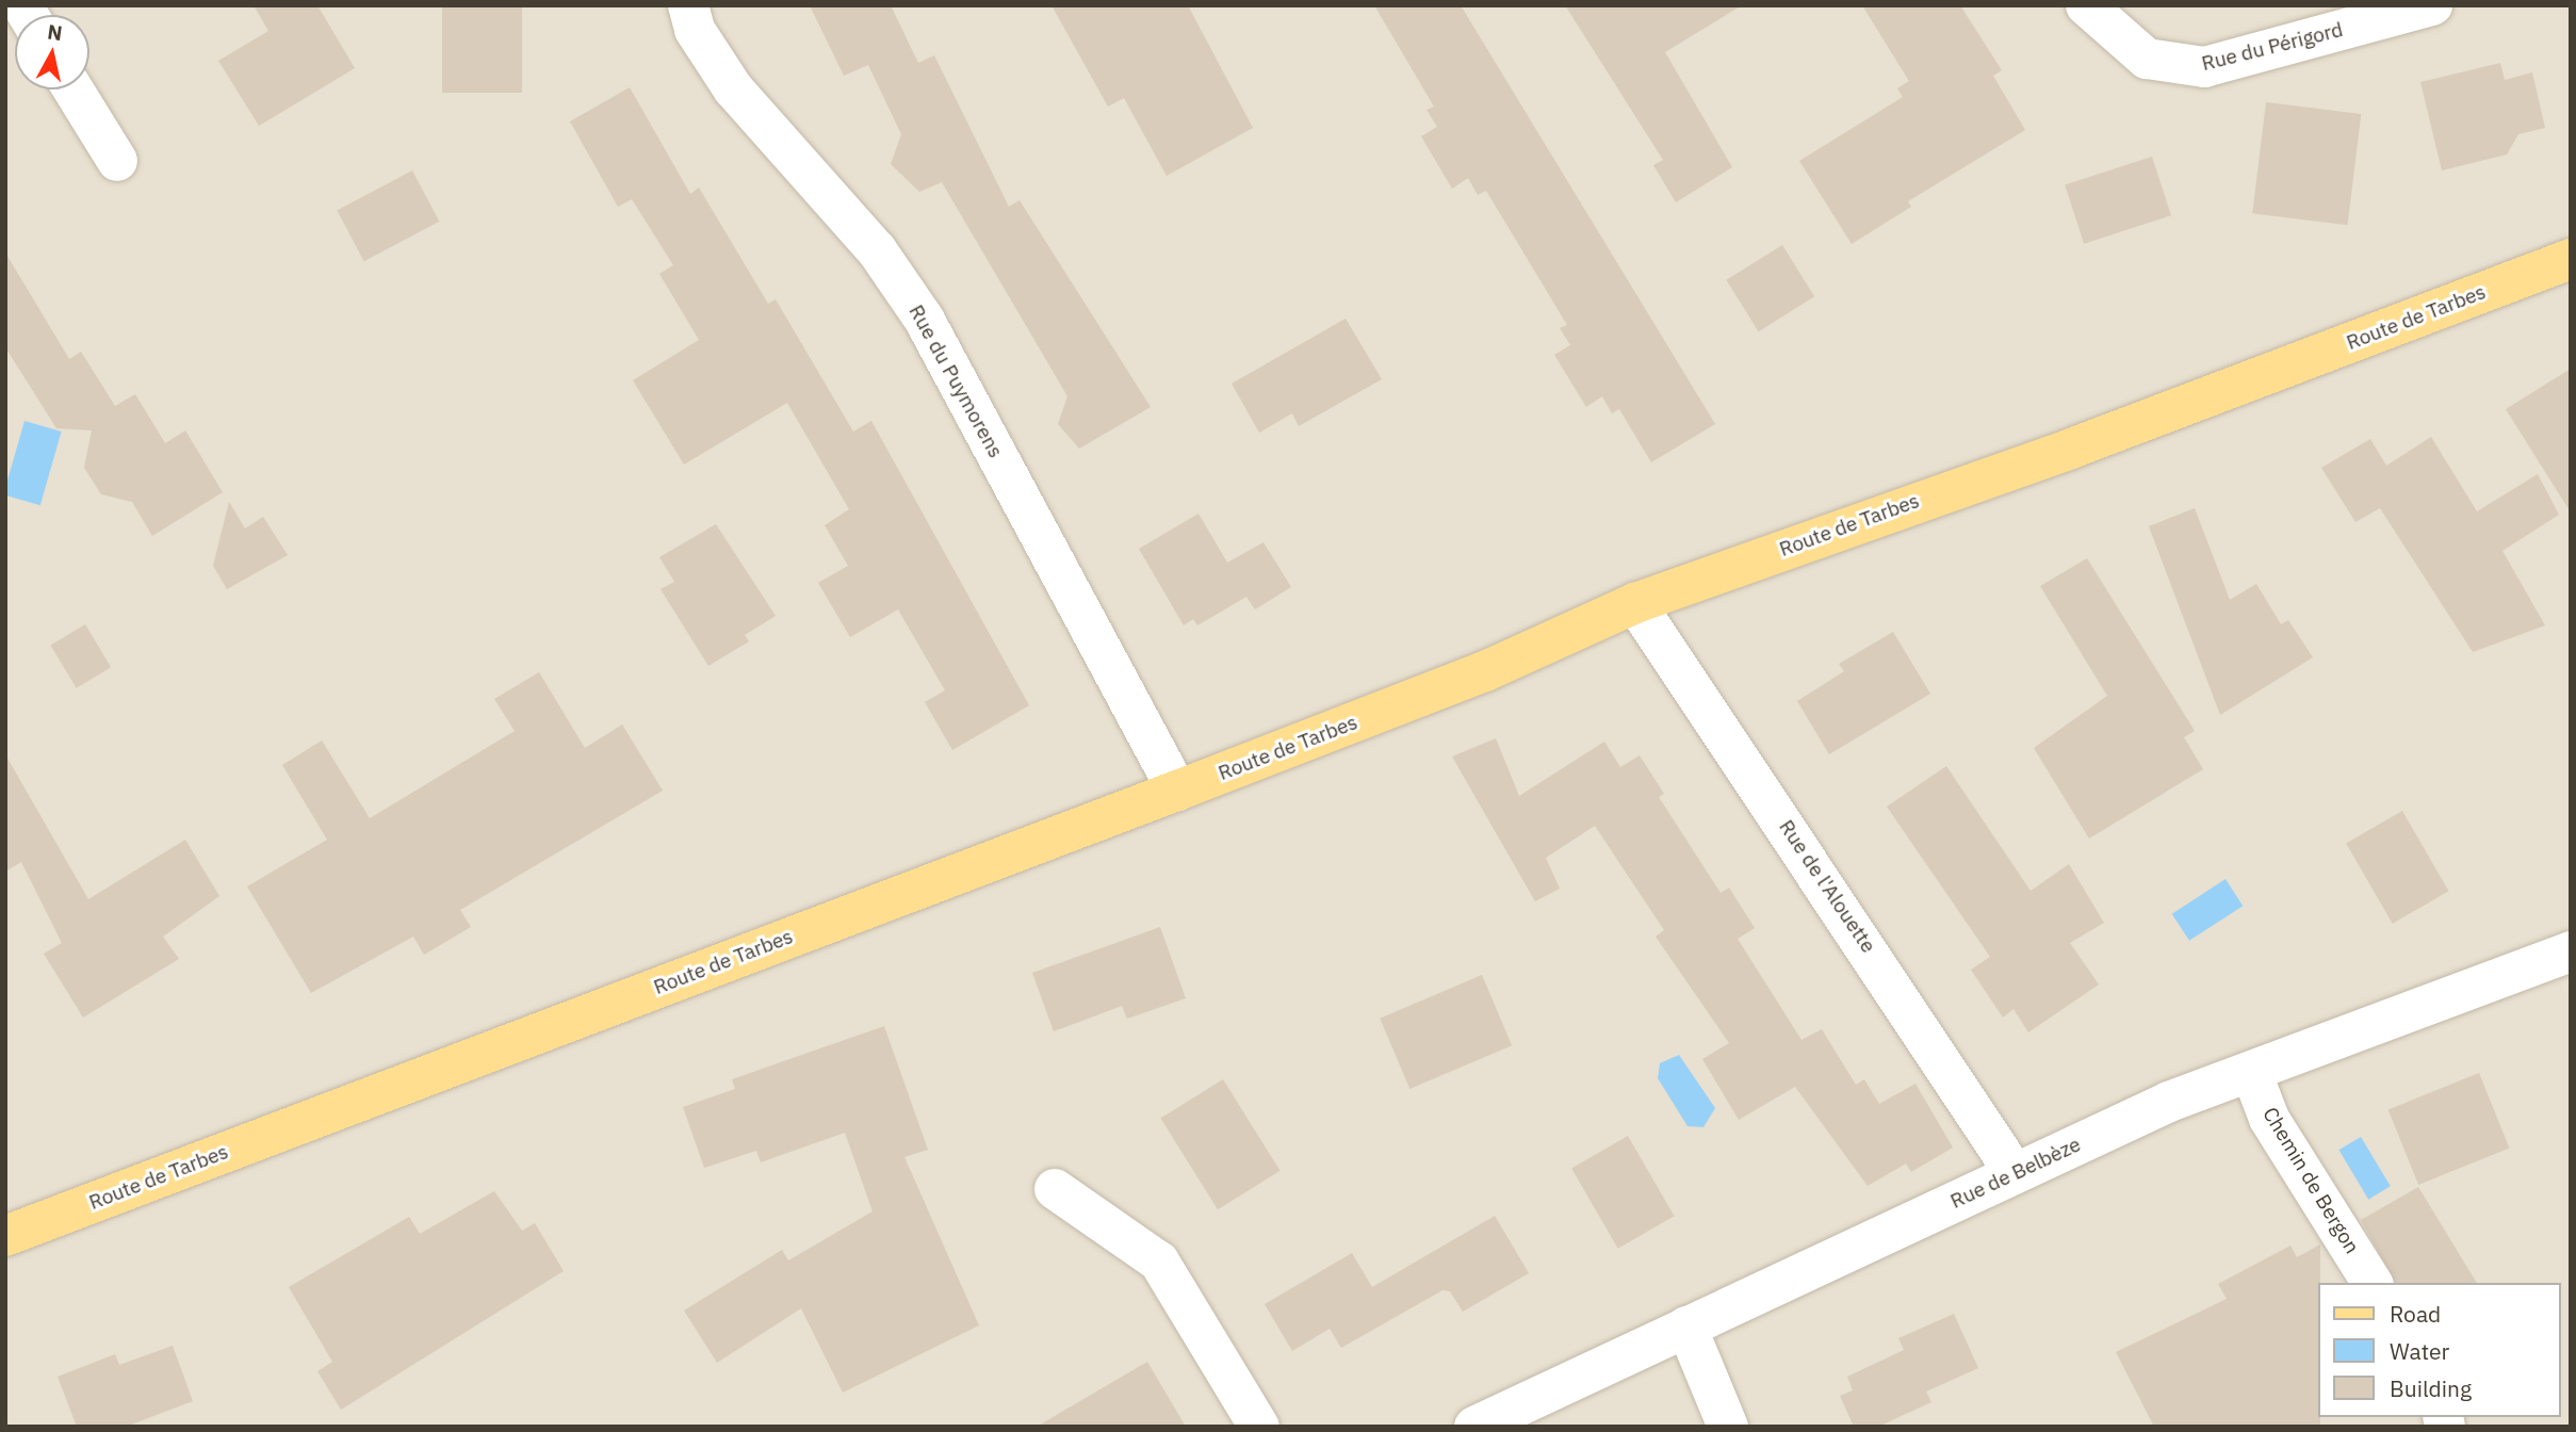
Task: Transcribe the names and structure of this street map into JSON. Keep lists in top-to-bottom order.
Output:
{
  "streets": {
    "main road": ["Route de Tarbes"],
    "street": [
      "Rue du Périgord",
      "Rue du Puymorens",
      "Rue de l'Alouette",
      "Rue de Belbèze",
      "Chemin de Bergon"
    ]
  },
  "crossings": [
    ["Route de Tarbes", "Rue du Puymorens"],
    ["Route de Tarbes", "Rue de l'Alouette"],
    ["Rue de l'Alouette", "Rue de Belbèze"],
    ["Rue de Belbèze", "Chemin de Bergon"]
  ],
  "legend": ["Road", "Water", "Building"],
  "north": "top"
}
